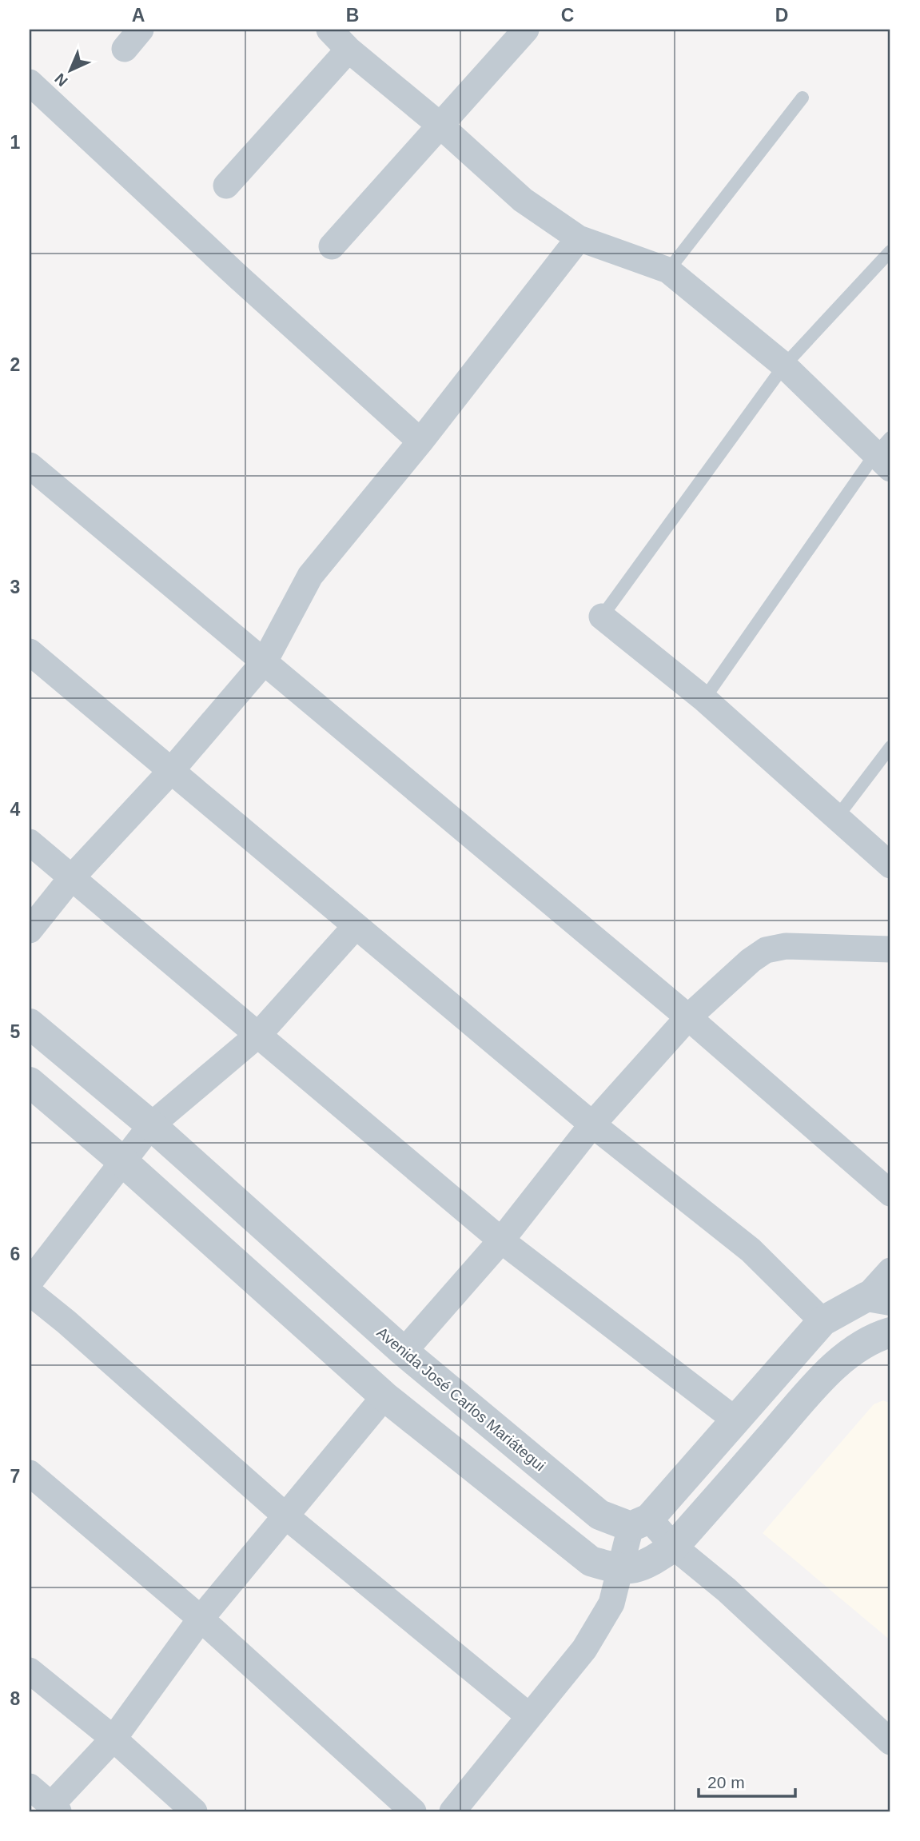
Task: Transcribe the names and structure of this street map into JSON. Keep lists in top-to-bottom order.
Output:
{
  "streets": {
    "street": ["Avenida José Carlos Mariátegui"]
  },
  "scale_bar": "20 m",
  "north": "bottom left",
  "grid": {
    "columns": [
      "A",
      "B",
      "C",
      "D"
    ],
    "rows": [
      "1",
      "2",
      "3",
      "4",
      "5",
      "6",
      "7",
      "8"
    ]
  }
}
